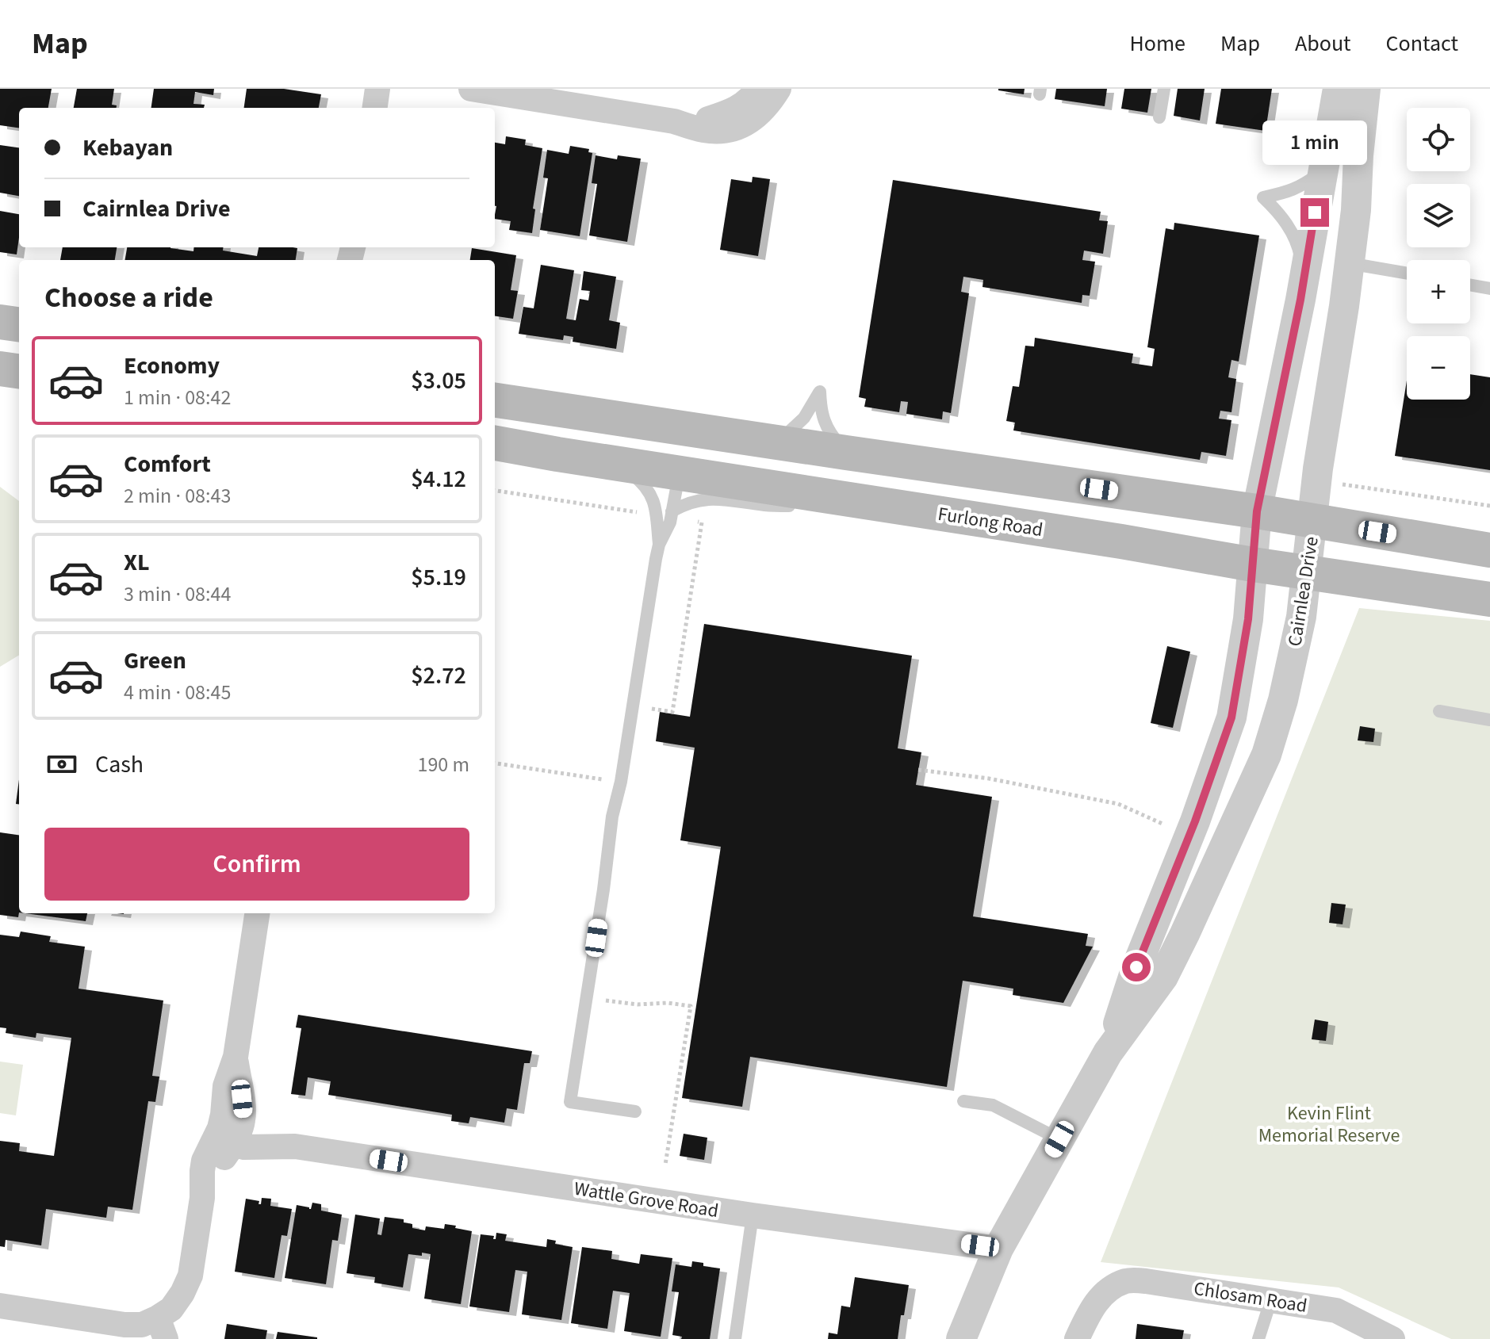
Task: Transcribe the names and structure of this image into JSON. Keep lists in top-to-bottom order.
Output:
{
  "streets": {
    "main road": ["Furlong Road"],
    "street": ["Cairnlea Drive", "Wattle Grove Road", "Chlosam Road"]
  },
  "crossings": [
    ["Furlong Road", "Cairnlea Drive"],
    ["Cairnlea Drive", "Wattle Grove Road"]
  ],
  "parks": ["Kevin Flint Memorial Reserve"],
  "page": {
    "header": "Map",
    "nav": [
      "Home",
      "Map",
      "About",
      "Contact"
    ],
    "map_buttons": ["+", "−"],
    "banner": ["Kebayan", "Cairnlea Drive"],
    "bubble": "1 min",
    "heading": "Choose a ride",
    "list": [
      {
        "name": "Economy",
        "note": "1 min · 08:42",
        "value": "$3.05"
      },
      {
        "name": "Comfort",
        "note": "2 min · 08:43",
        "value": "$4.12"
      },
      {
        "name": "XL",
        "note": "3 min · 08:44",
        "value": "$5.19"
      },
      {
        "name": "Green",
        "note": "4 min · 08:45",
        "value": "$2.72"
      }
    ],
    "pay": ["Cash", "190 m"],
    "buttons": "Confirm"
  }
}
